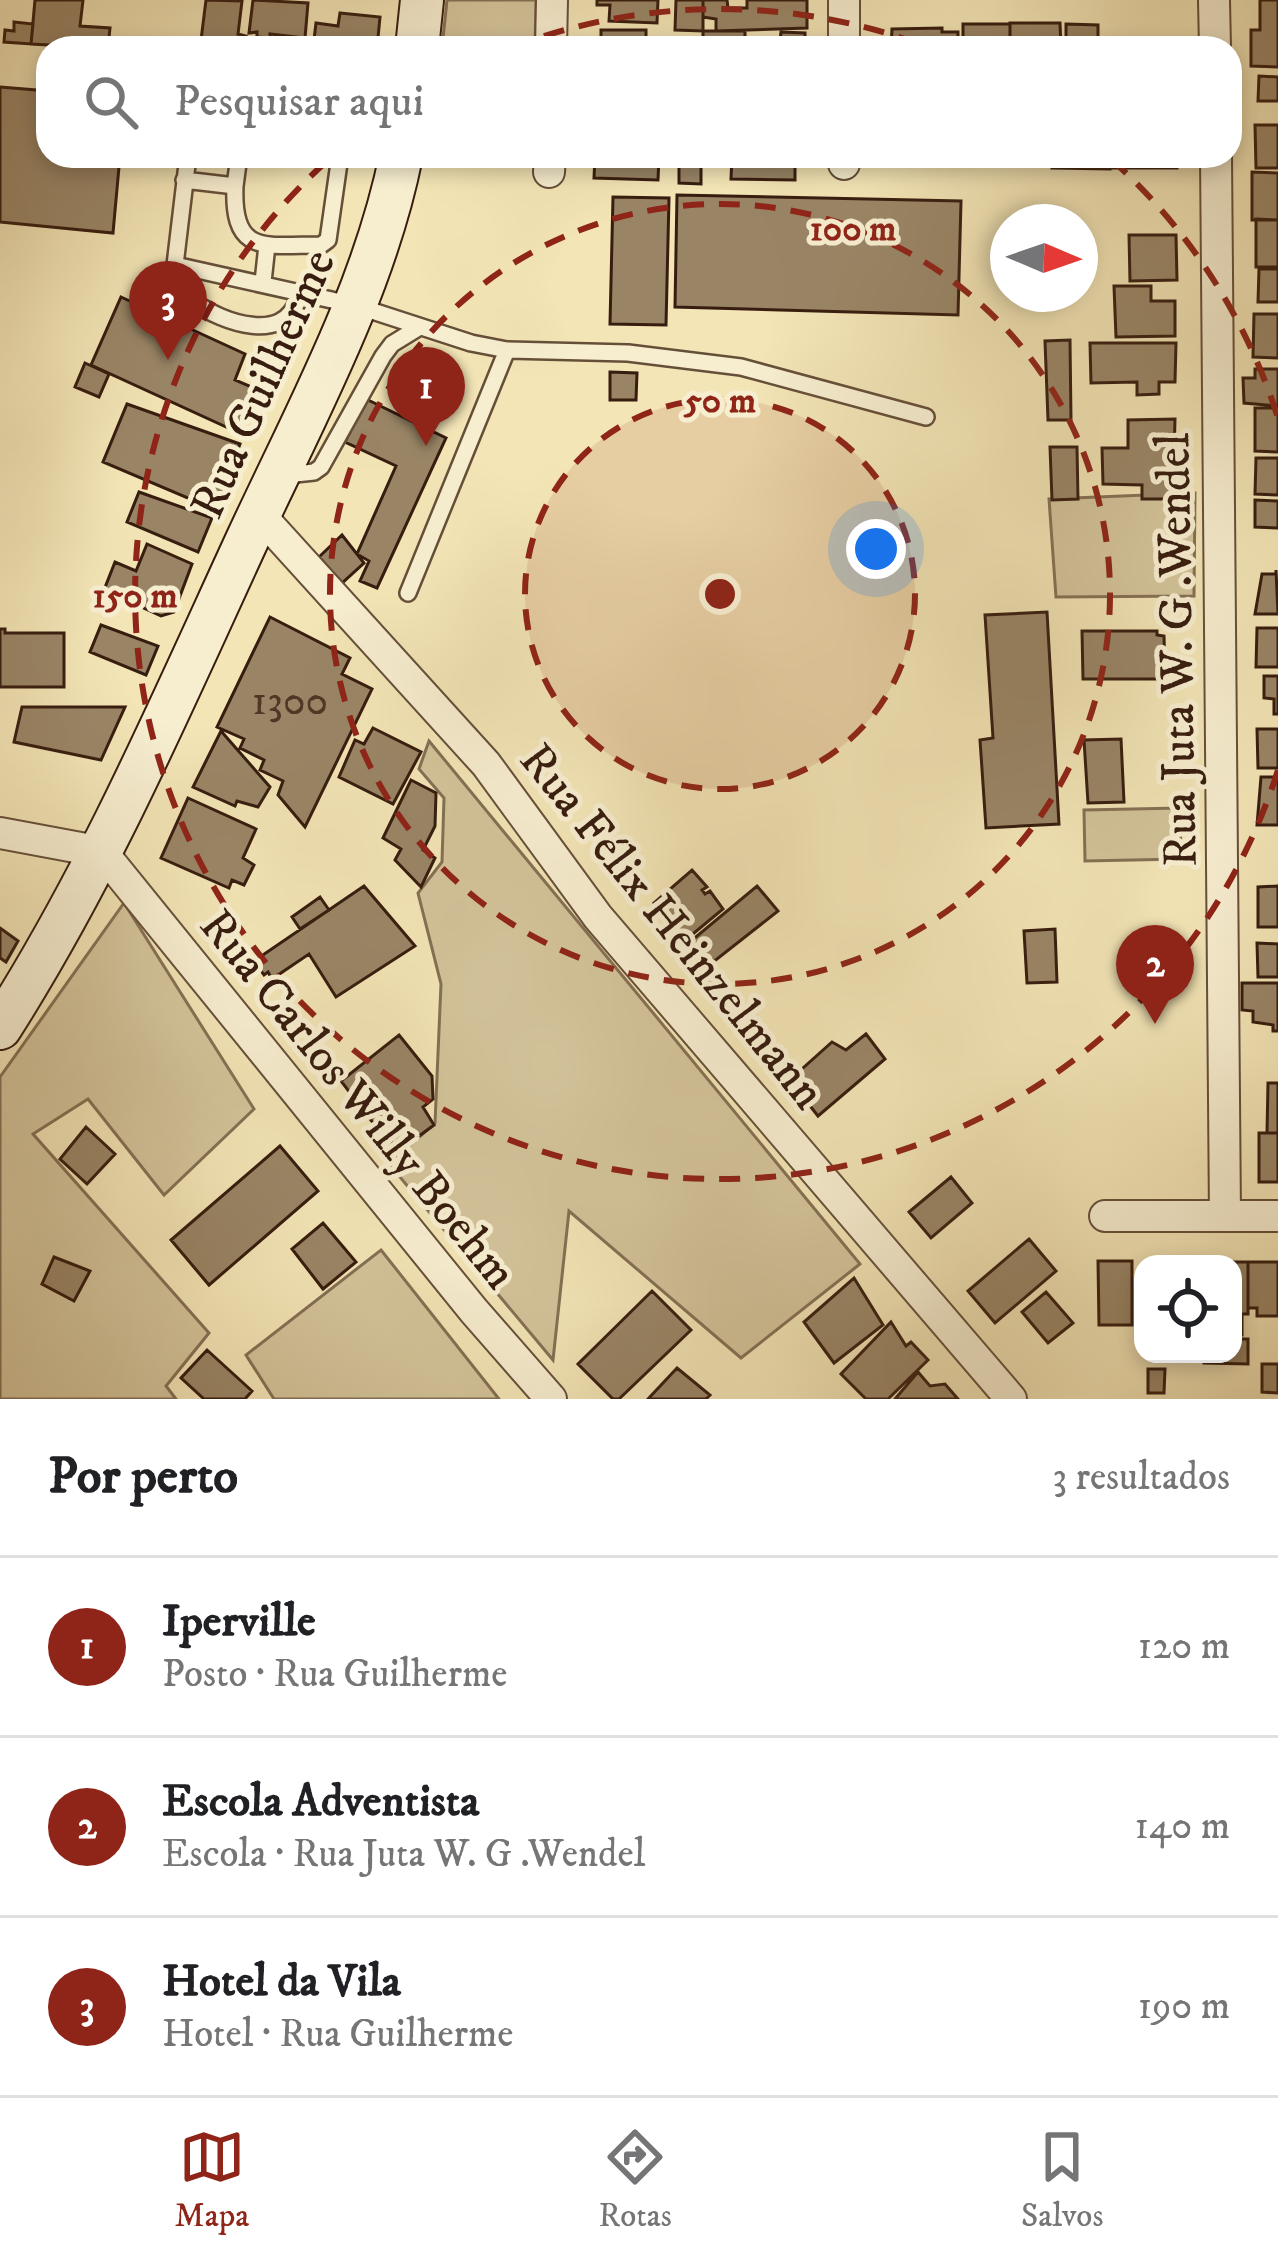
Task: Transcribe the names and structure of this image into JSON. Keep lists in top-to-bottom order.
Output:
{
  "streets": {
    "main road": ["Rua Guilherme"],
    "street": ["Rua Juta W. G .Wendel", "Rua Félix Heinzelmann", "Rua Carlos Willy Boehm"]
  },
  "crossings": [
    ["Rua Guilherme", "Rua Félix Heinzelmann"],
    ["Rua Guilherme", "Rua Carlos Willy Boehm"]
  ],
  "house_numbers": ["1300"],
  "north": "right",
  "page": {
    "search": "Pesquisar aqui",
    "pins": ["3", "1", "2"],
    "heading": ["Por perto", "3 resultados"],
    "list": [
      {
        "mark": "1",
        "name": "Iperville",
        "note": "Posto · Rua Guilherme",
        "value": "120 m"
      },
      {
        "mark": "2",
        "name": "Escola Adventista",
        "note": "Escola · Rua Juta W. G .Wendel",
        "value": "140 m"
      },
      {
        "mark": "3",
        "name": "Hotel da Vila",
        "note": "Hotel · Rua Guilherme",
        "value": "190 m"
      }
    ],
    "nav": ["Mapa", "Rotas", "Salvos"]
  },
  "rings": ["100 m", "50 m", "150 m"]
}
